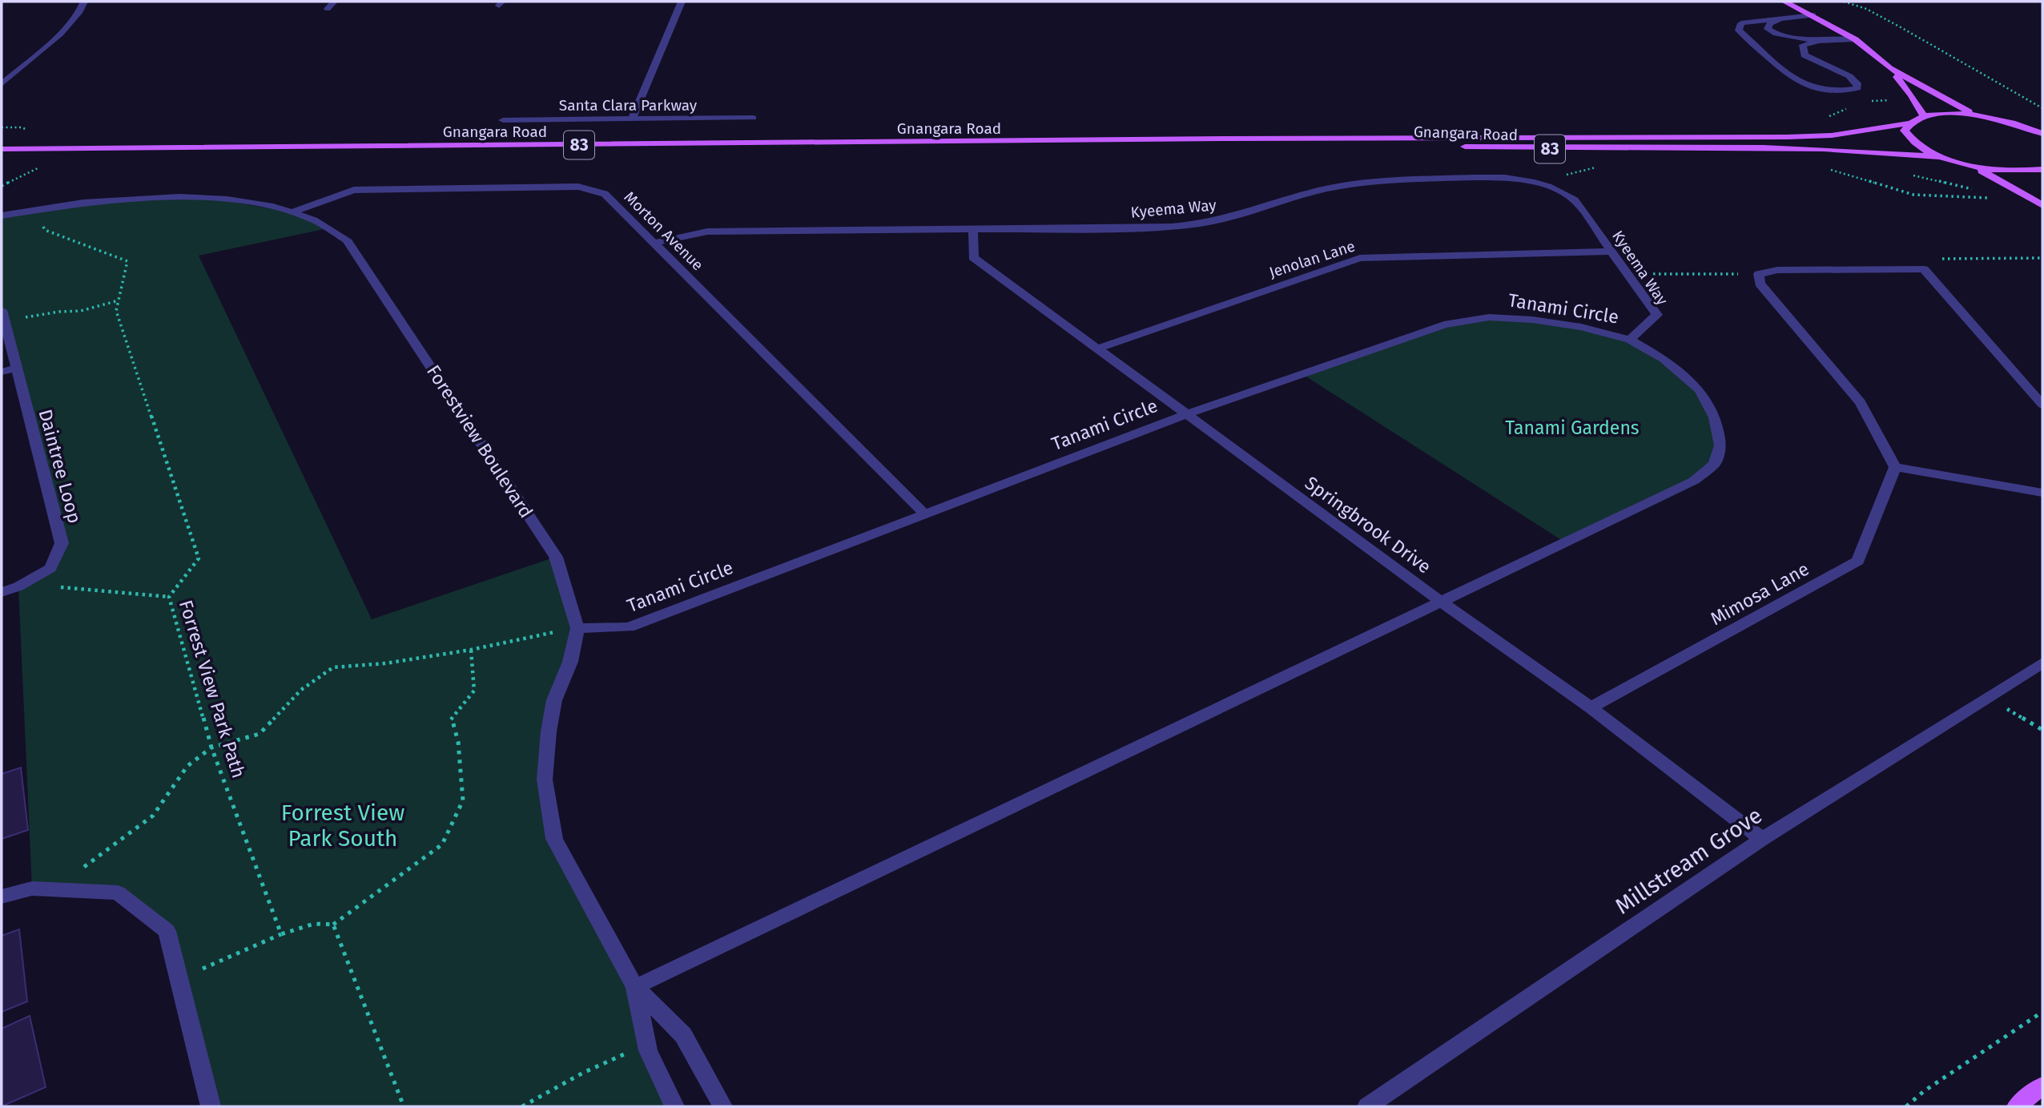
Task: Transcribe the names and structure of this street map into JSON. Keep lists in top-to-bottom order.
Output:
{
  "streets": {
    "main road": ["Gnangara Road", "83"],
    "street": [
      "Santa Clara Parkway",
      "Kyeema Way",
      "Morton Avenue",
      "Jenolan Lane",
      "Tanami Circle",
      "Forestview Boulevard",
      "Daintree Loop",
      "Springbrook Drive",
      "Mimosa Lane",
      "Millstream Grove"
    ],
    "path": ["Forrest View Park Path"]
  },
  "crossings": [
    ["Gnangara Road", "83"],
    ["Kyeema Way", "Morton Avenue"],
    ["Kyeema Way", "Jenolan Lane"],
    ["Kyeema Way", "Tanami Circle"],
    ["Kyeema Way", "Springbrook Drive"],
    ["Morton Avenue", "Tanami Circle"],
    ["Morton Avenue", "Forestview Boulevard"],
    ["Jenolan Lane", "Springbrook Drive"],
    ["Tanami Circle", "Forestview Boulevard"],
    ["Tanami Circle", "Springbrook Drive"],
    ["Forestview Boulevard", "Forrest View Park Path"],
    ["Springbrook Drive", "Mimosa Lane"],
    ["Springbrook Drive", "Millstream Grove"]
  ],
  "parks": ["Tanami Gardens", "Forrest View Park South"]
}
